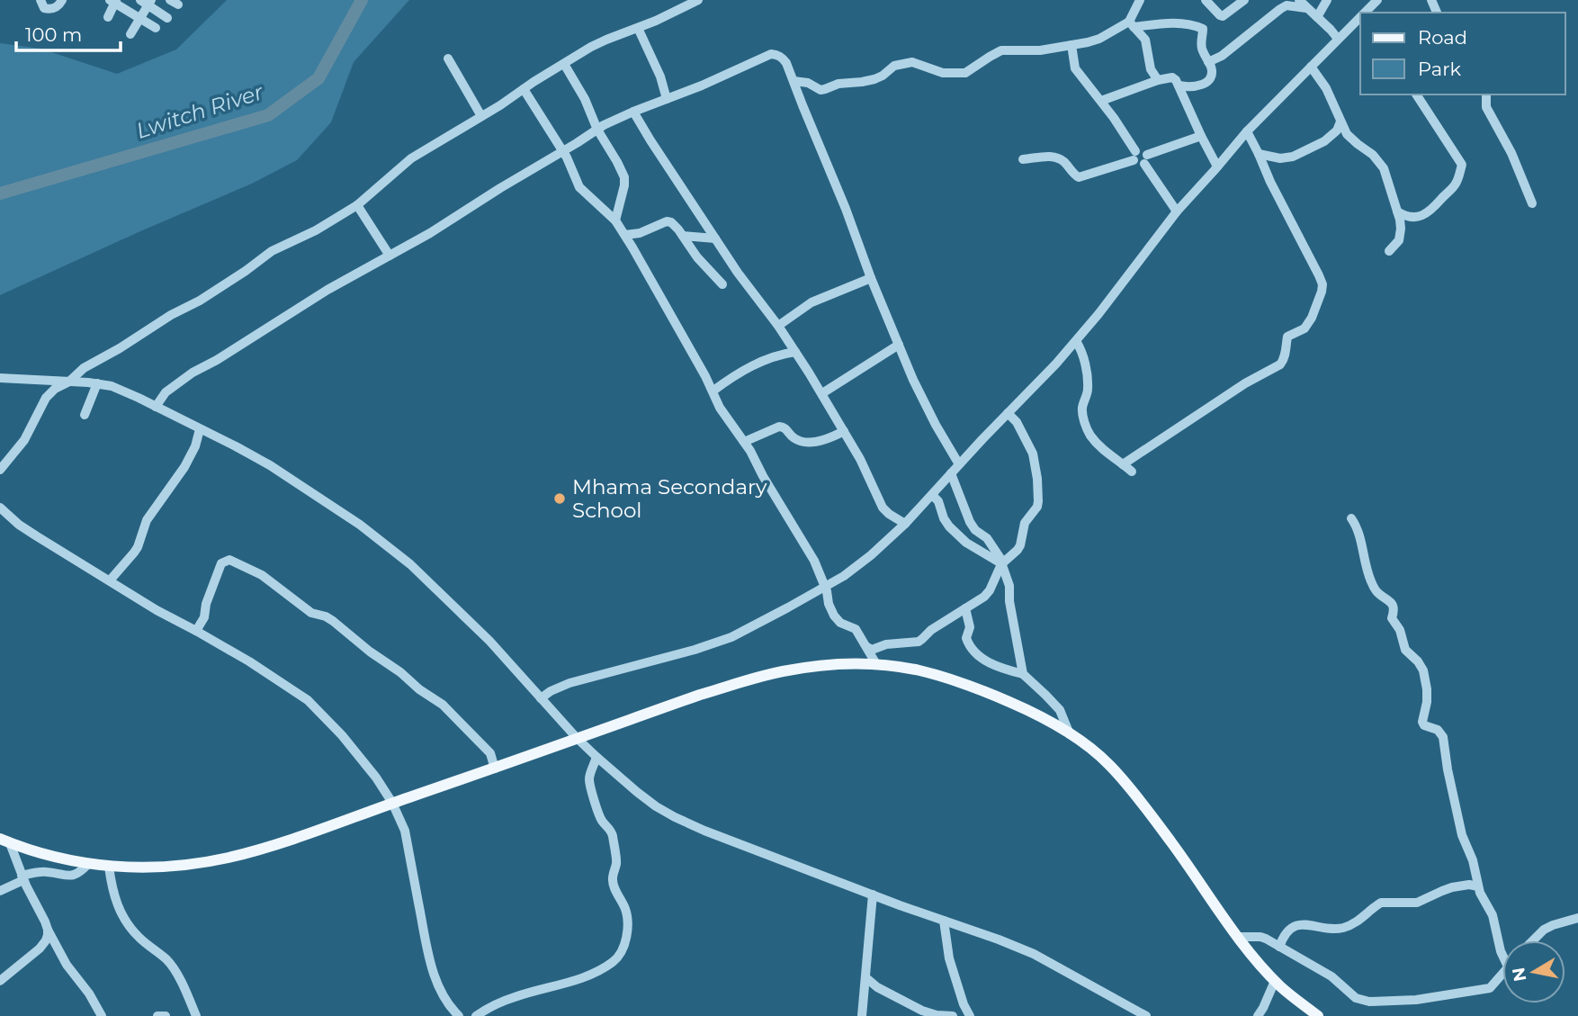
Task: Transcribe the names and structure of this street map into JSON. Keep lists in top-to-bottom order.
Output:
{
  "water": ["Lwitch River"],
  "places": ["Mhama Secondary School"],
  "legend": ["Road", "Park"],
  "scale_bar": "100 m",
  "north": "left"
}
